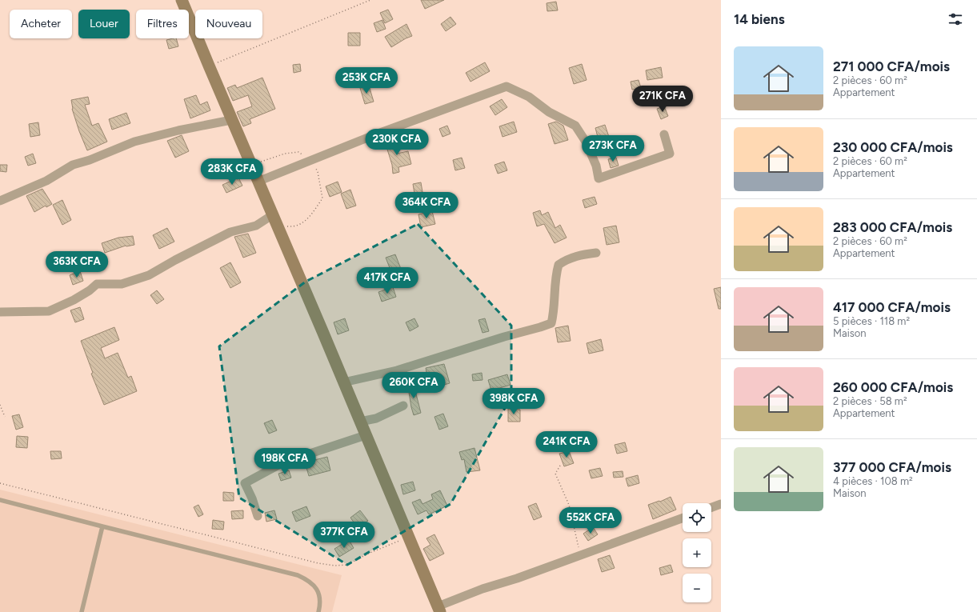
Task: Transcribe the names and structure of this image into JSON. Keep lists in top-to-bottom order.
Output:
{
  "page": {
    "heading": "14 biens",
    "chip": [
      "Acheter",
      "Louer",
      "Filtres",
      "Nouveau"
    ],
    "list": [
      {
        "name": "271 000 CFA/mois",
        "note": "2 pièces · 60 m² · Appartement"
      },
      {
        "name": "230 000 CFA/mois",
        "note": "2 pièces · 60 m² · Appartement"
      },
      {
        "name": "283 000 CFA/mois",
        "note": "2 pièces · 60 m² · Appartement"
      },
      {
        "name": "417 000 CFA/mois",
        "note": "5 pièces · 118 m² · Maison"
      },
      {
        "name": "260 000 CFA/mois",
        "note": "2 pièces · 58 m² · Appartement"
      },
      {
        "name": "377 000 CFA/mois",
        "note": "4 pièces · 108 m² · Maison"
      }
    ],
    "price": [
      "253K CFA",
      "271K CFA",
      "230K CFA",
      "273K CFA",
      "283K CFA",
      "364K CFA",
      "363K CFA",
      "417K CFA",
      "260K CFA",
      "398K CFA",
      "241K CFA",
      "198K CFA",
      "552K CFA",
      "377K CFA"
    ],
    "map_buttons": ["+", "−"]
  }
}
